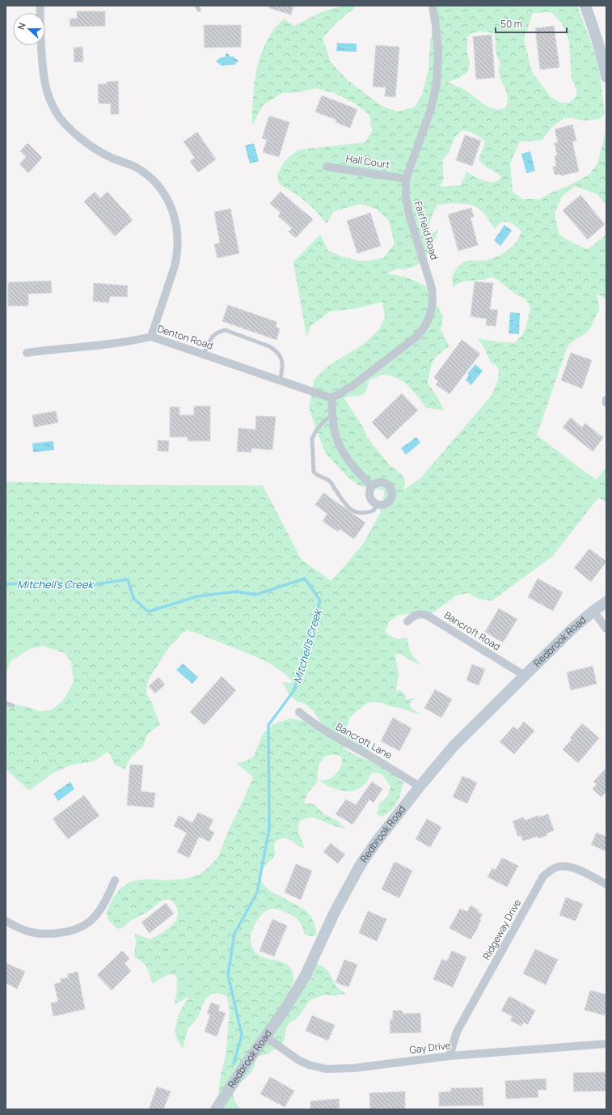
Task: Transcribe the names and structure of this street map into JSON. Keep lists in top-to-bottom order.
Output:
{
  "streets": {
    "main road": ["Redbrook Road"],
    "street": [
      "Hall Court",
      "Fairfield Road",
      "Denton Road",
      "Bancroft Road",
      "Bancroft Lane",
      "Ridgeway Drive",
      "Gay Drive"
    ]
  },
  "crossings": [
    ["Hall Court", "Fairfield Road"],
    ["Fairfield Road", "Denton Road"],
    ["Bancroft Road", "Redbrook Road"],
    ["Redbrook Road", "Bancroft Lane"],
    ["Redbrook Road", "Gay Drive"],
    ["Ridgeway Drive", "Gay Drive"]
  ],
  "water": ["Mitchell's Creek"],
  "scale_bar": "50 m",
  "north": "left"
}
